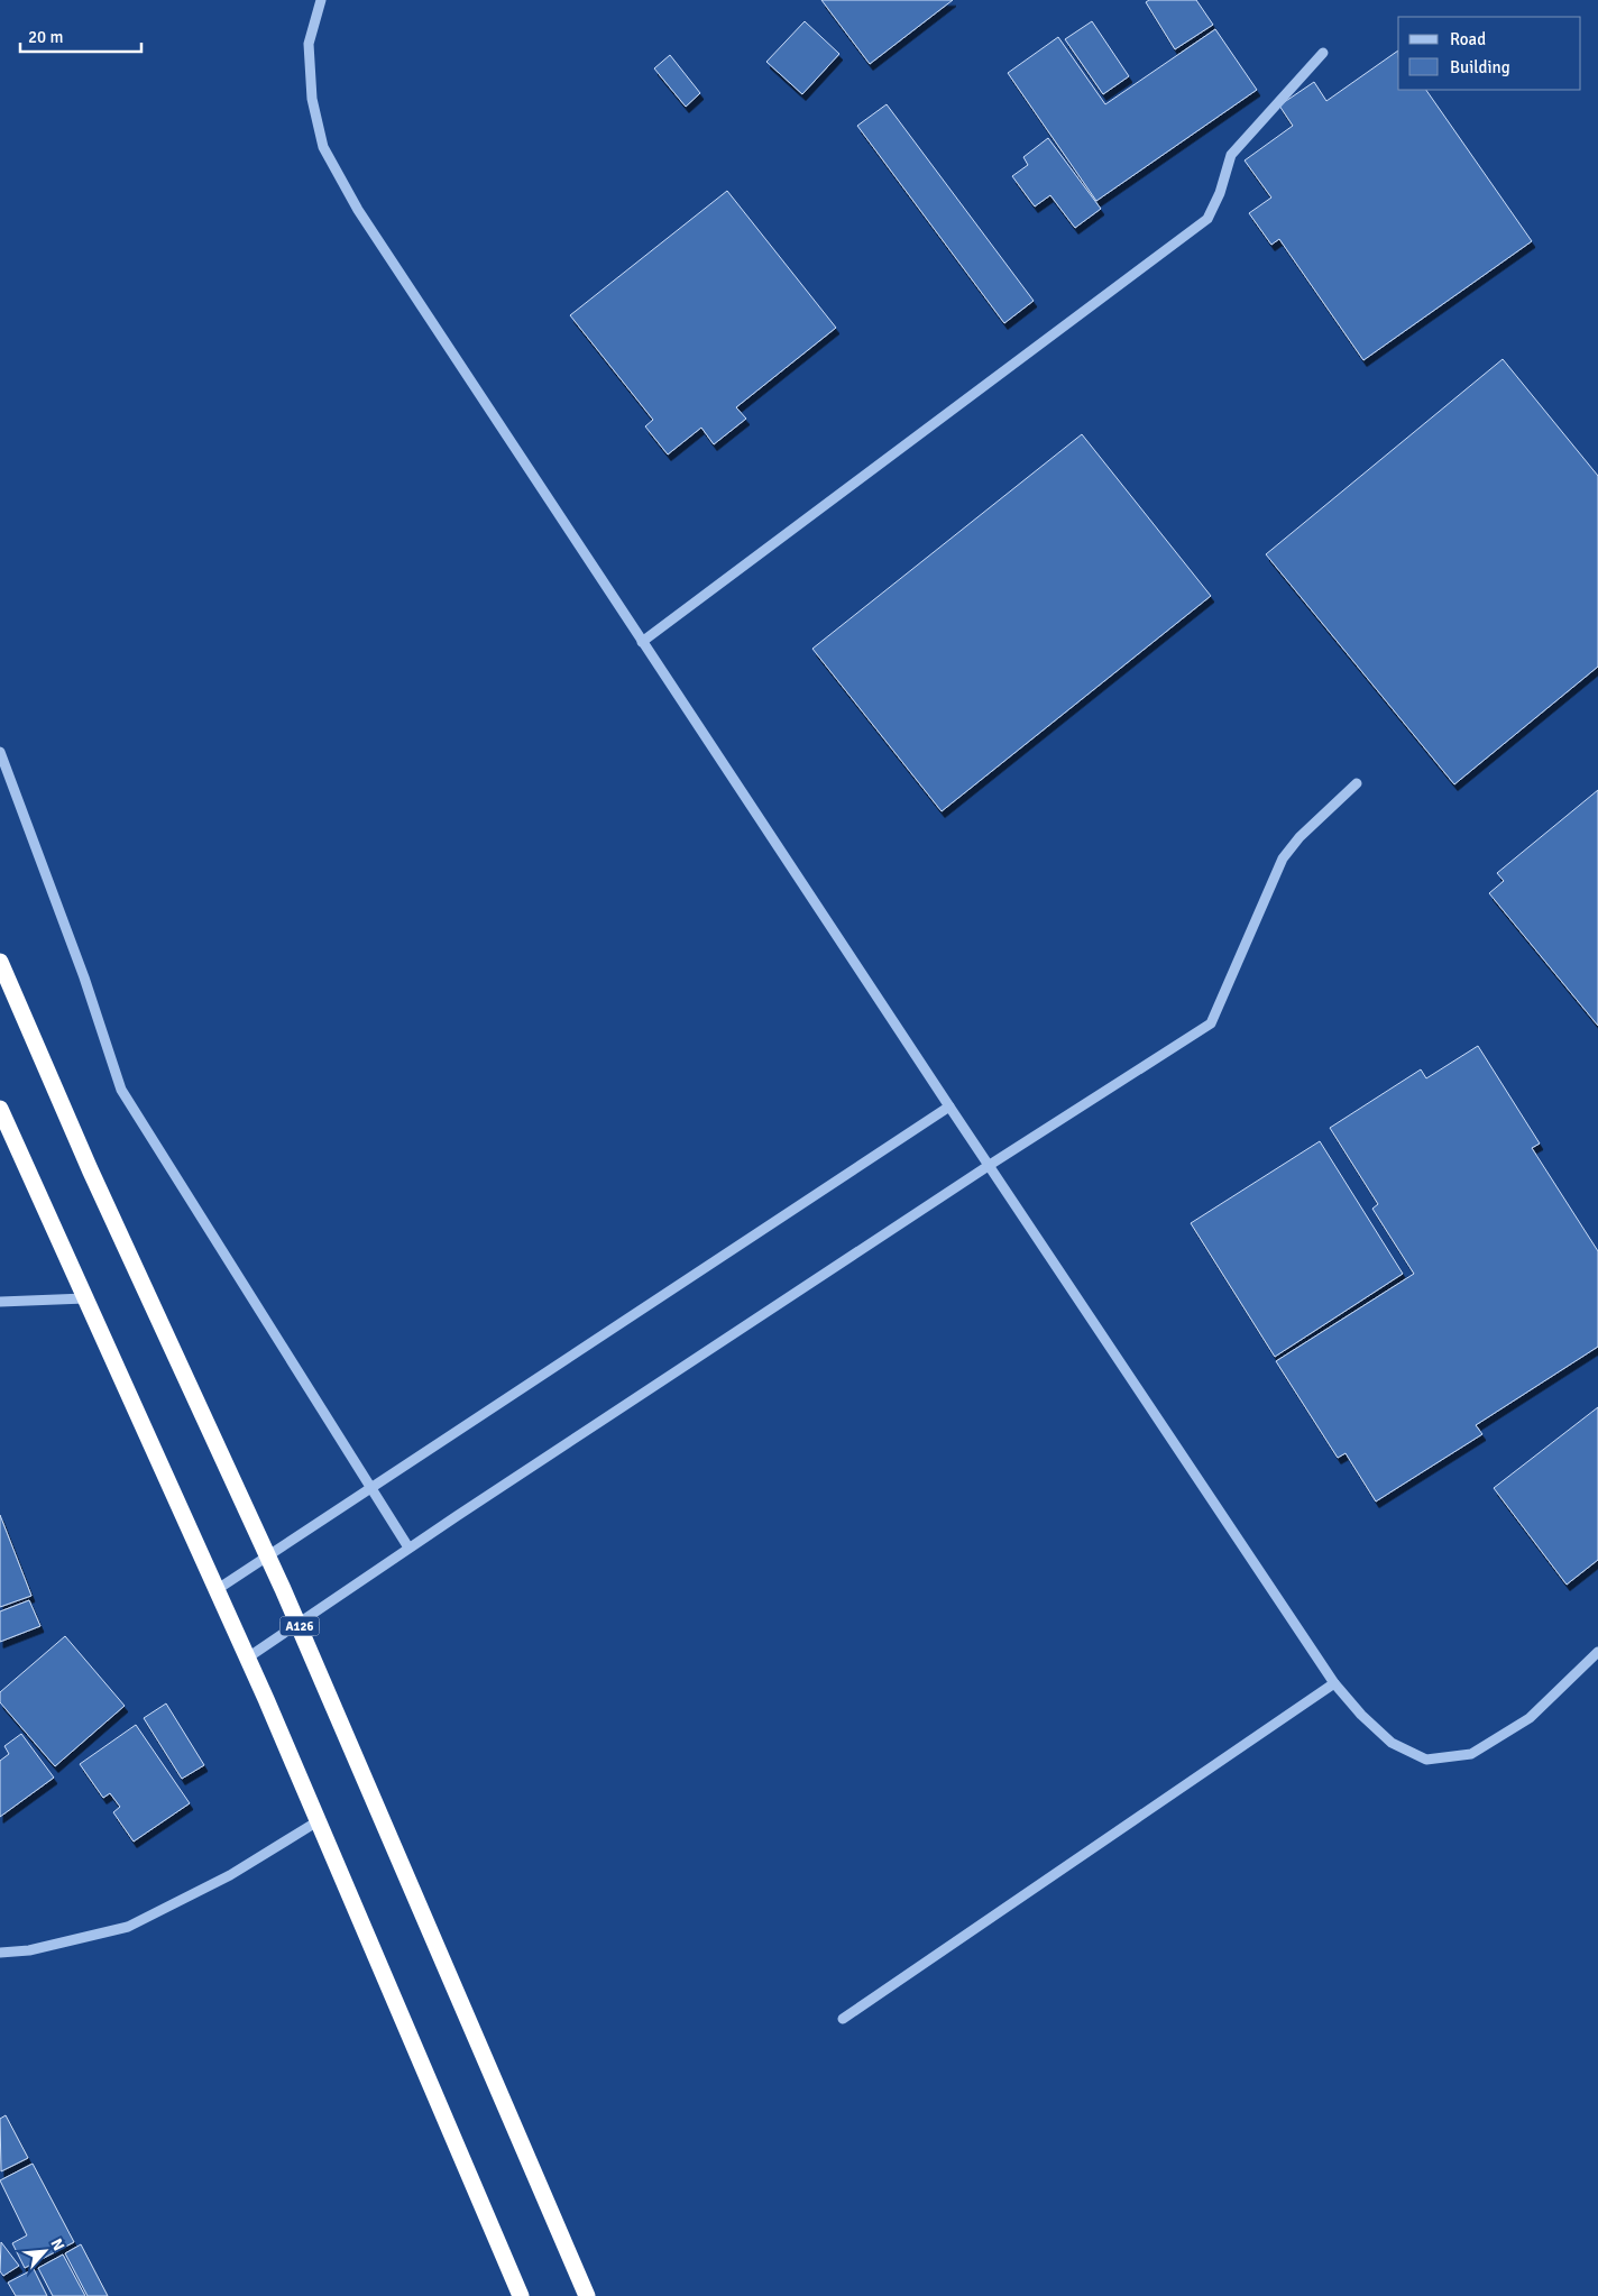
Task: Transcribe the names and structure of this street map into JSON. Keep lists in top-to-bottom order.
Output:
{
  "streets": {
    "highway": ["A126"]
  },
  "legend": ["Road", "Building"],
  "scale_bar": "20 m",
  "north": "top right"
}
